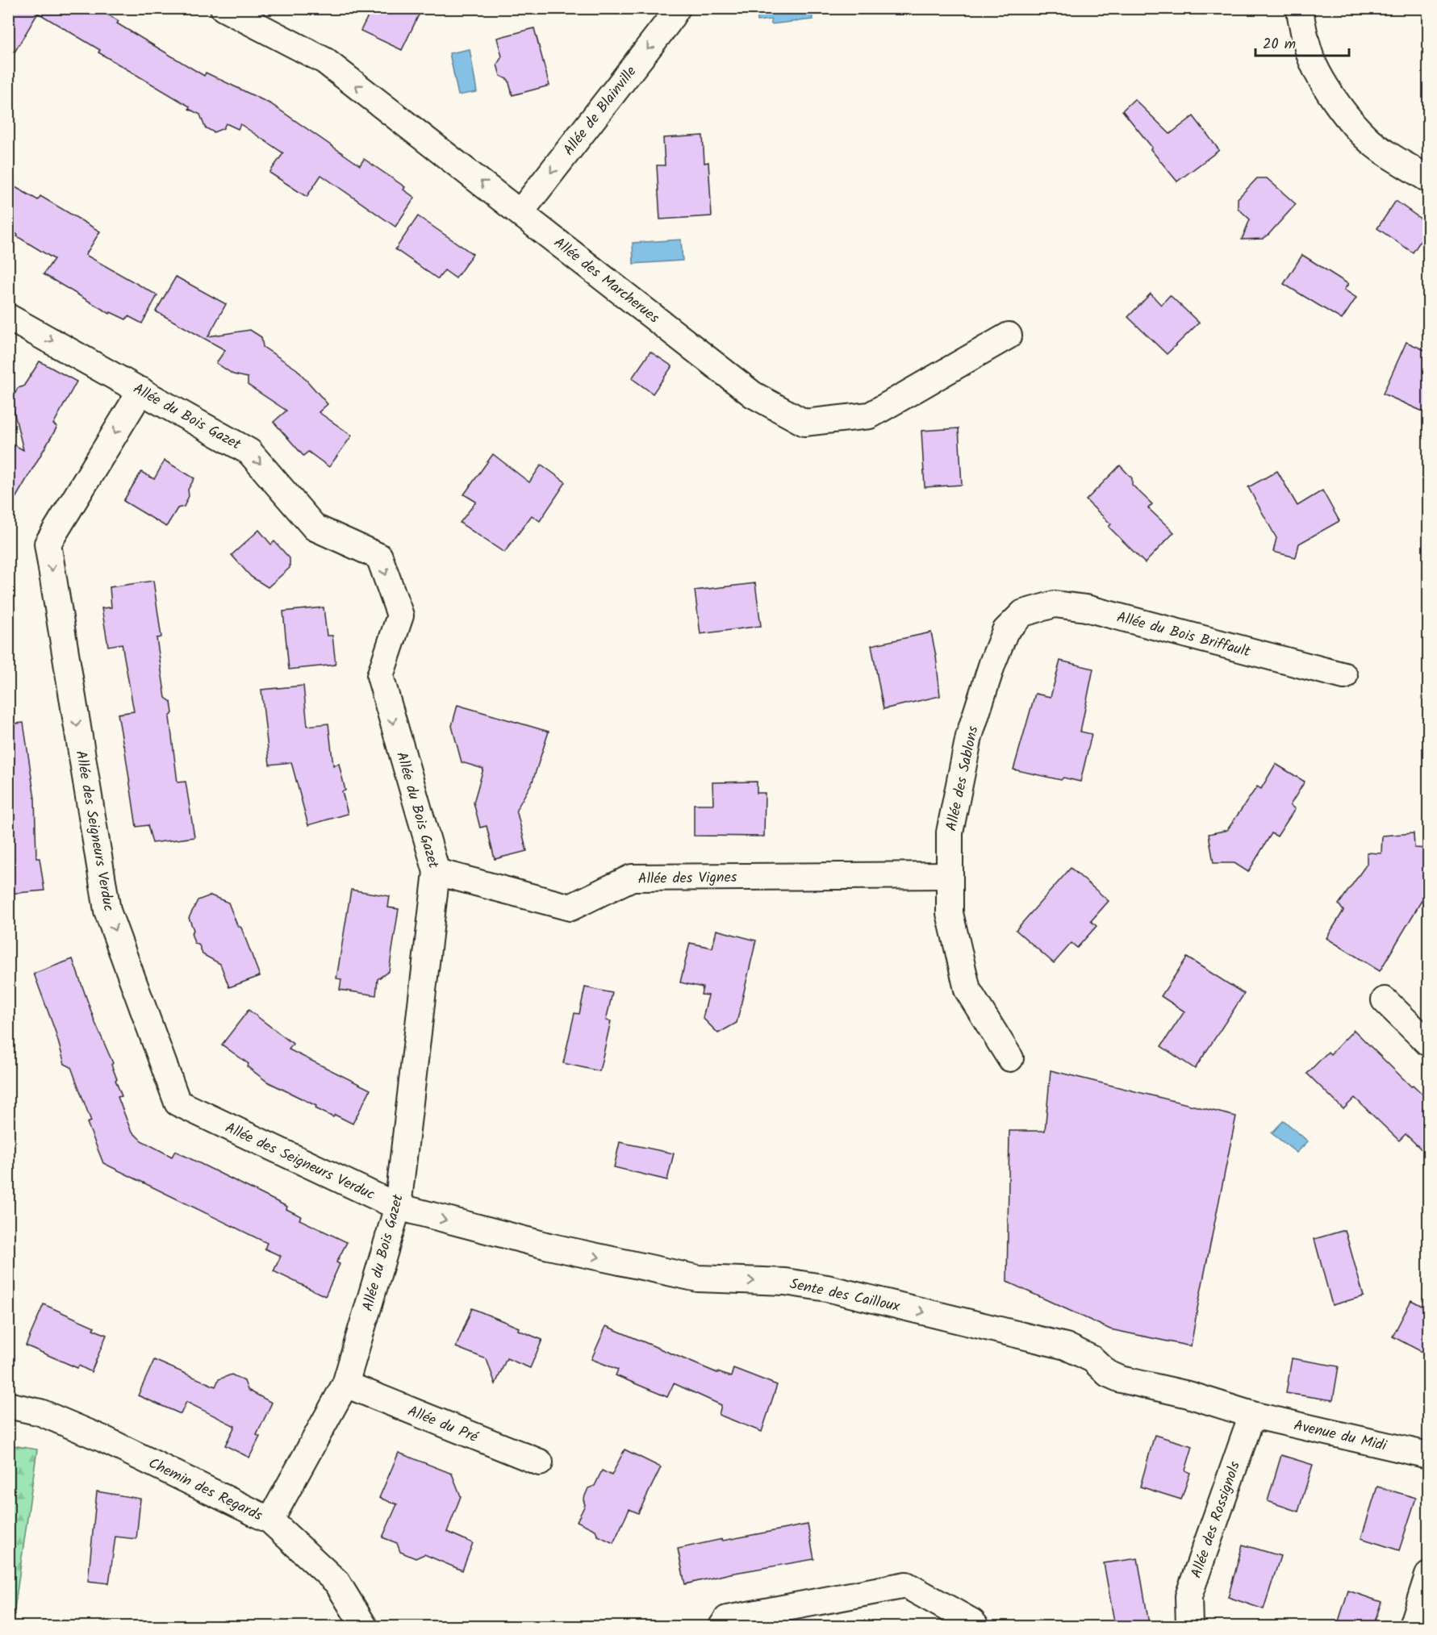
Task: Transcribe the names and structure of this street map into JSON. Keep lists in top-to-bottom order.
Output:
{
  "streets": {
    "street": [
      "Allée de Blainville",
      "Allée des Marcherues",
      "Allée du Bois Gazet",
      "Allée du Bois Briffault",
      "Allée des Sablons",
      "Allée des Seigneurs Verduc",
      "Allée des Vignes",
      "Sente des Cailloux",
      "Allée du Pré",
      "Avenue du Midi",
      "Chemin des Regards",
      "Allée des Rossignols"
    ]
  },
  "crossings": [
    ["Allée de Blainville", "Allée des Marcherues"],
    ["Allée du Bois Gazet", "Allée des Seigneurs Verduc"],
    ["Allée du Bois Gazet", "Allée des Vignes"],
    ["Allée du Bois Gazet", "Sente des Cailloux"],
    ["Allée du Bois Gazet", "Allée du Pré"],
    ["Allée du Bois Gazet", "Chemin des Regards"],
    ["Allée du Bois Briffault", "Allée des Sablons"],
    ["Allée des Sablons", "Allée des Vignes"],
    ["Allée des Seigneurs Verduc", "Sente des Cailloux"],
    ["Sente des Cailloux", "Avenue du Midi"],
    ["Sente des Cailloux", "Allée des Rossignols"],
    ["Avenue du Midi", "Allée des Rossignols"]
  ],
  "one_way": [
    "Allée de Blainville",
    "Allée des Marcherues",
    "Allée du Bois Gazet",
    "Allée des Seigneurs Verduc",
    "Sente des Cailloux"
  ],
  "scale_bar": "20 m"
}
